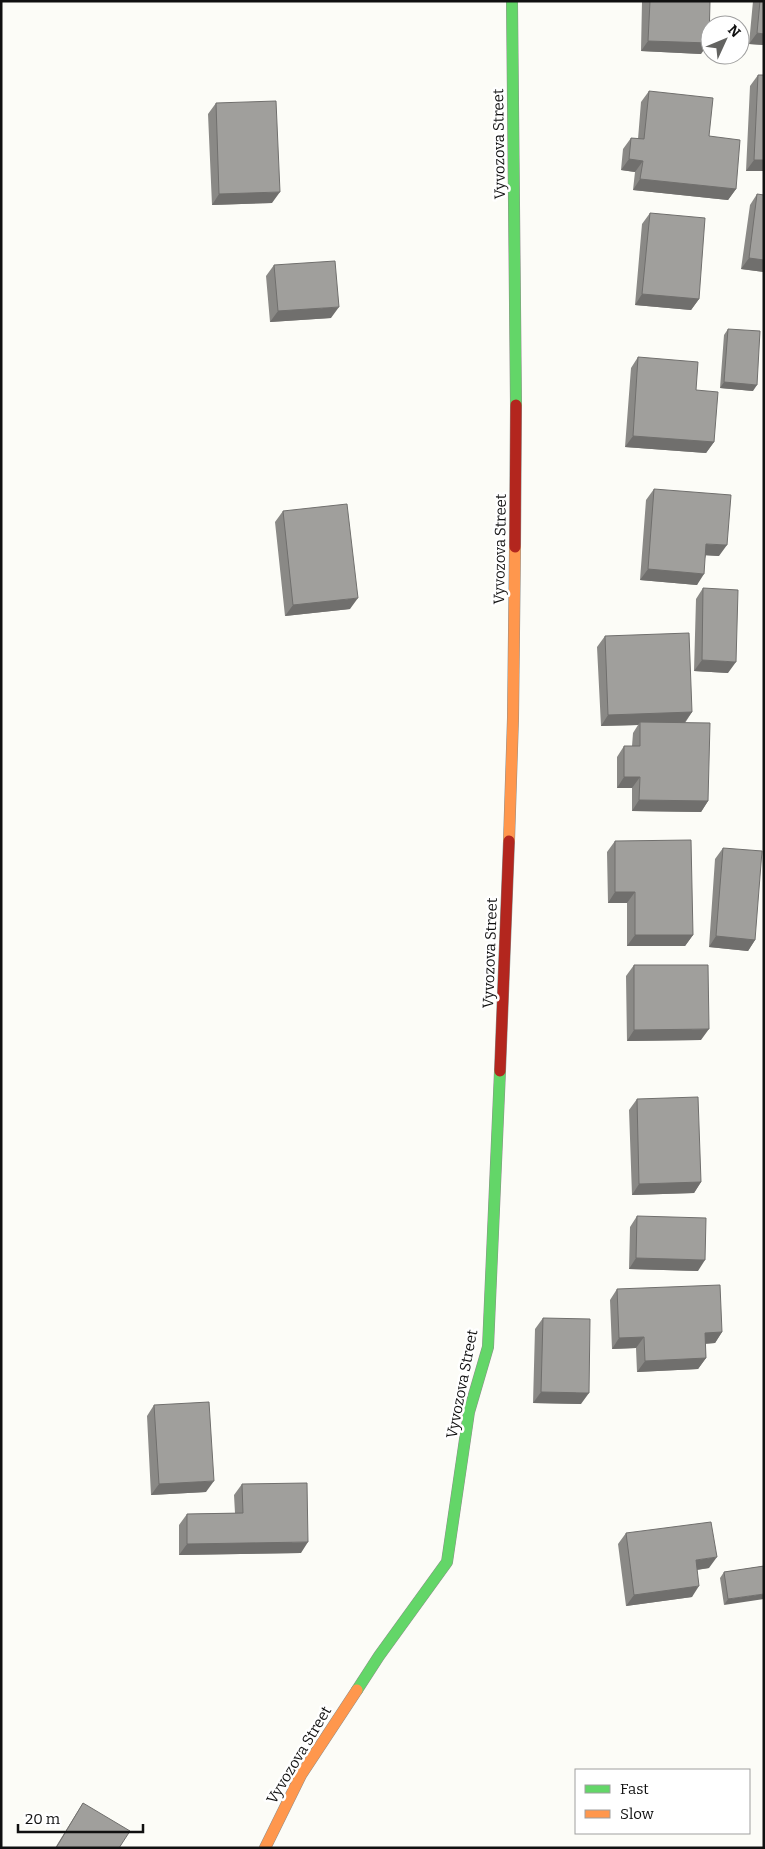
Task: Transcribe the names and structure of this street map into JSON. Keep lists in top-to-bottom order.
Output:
{
  "streets": {
    "street": ["Vyvozova Street"]
  },
  "legend": ["Fast", "Slow"],
  "scale_bar": "20 m",
  "north": "top right"
}
